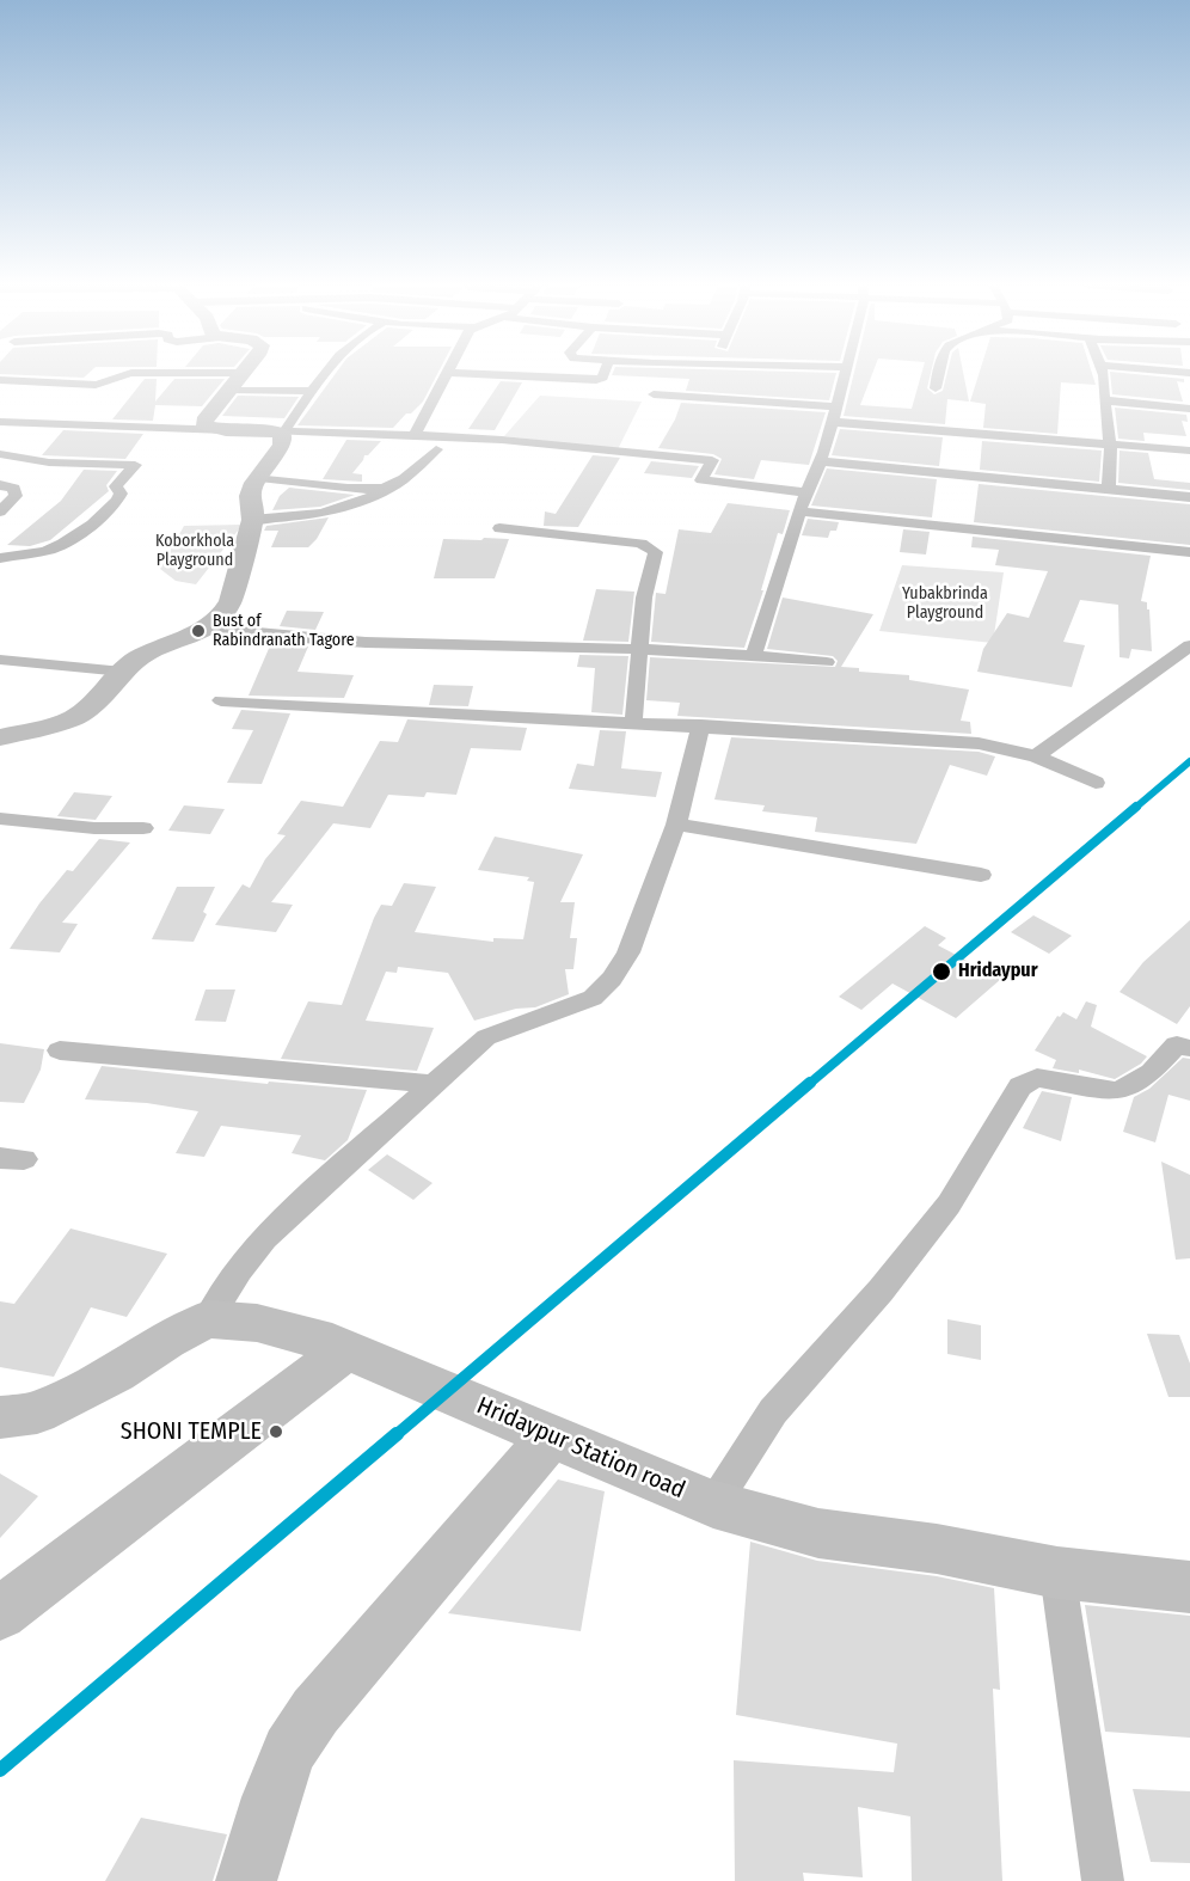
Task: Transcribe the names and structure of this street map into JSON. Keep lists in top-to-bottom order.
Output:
{
  "streets": {
    "street": ["Hridaypur Station road"]
  },
  "parks": ["Koborkhola Playground", "Yubakbrinda Playground"],
  "places": ["Bust of Rabindranath Tagore", "Hridaypur", "SHONI TEMPLE"]
}
